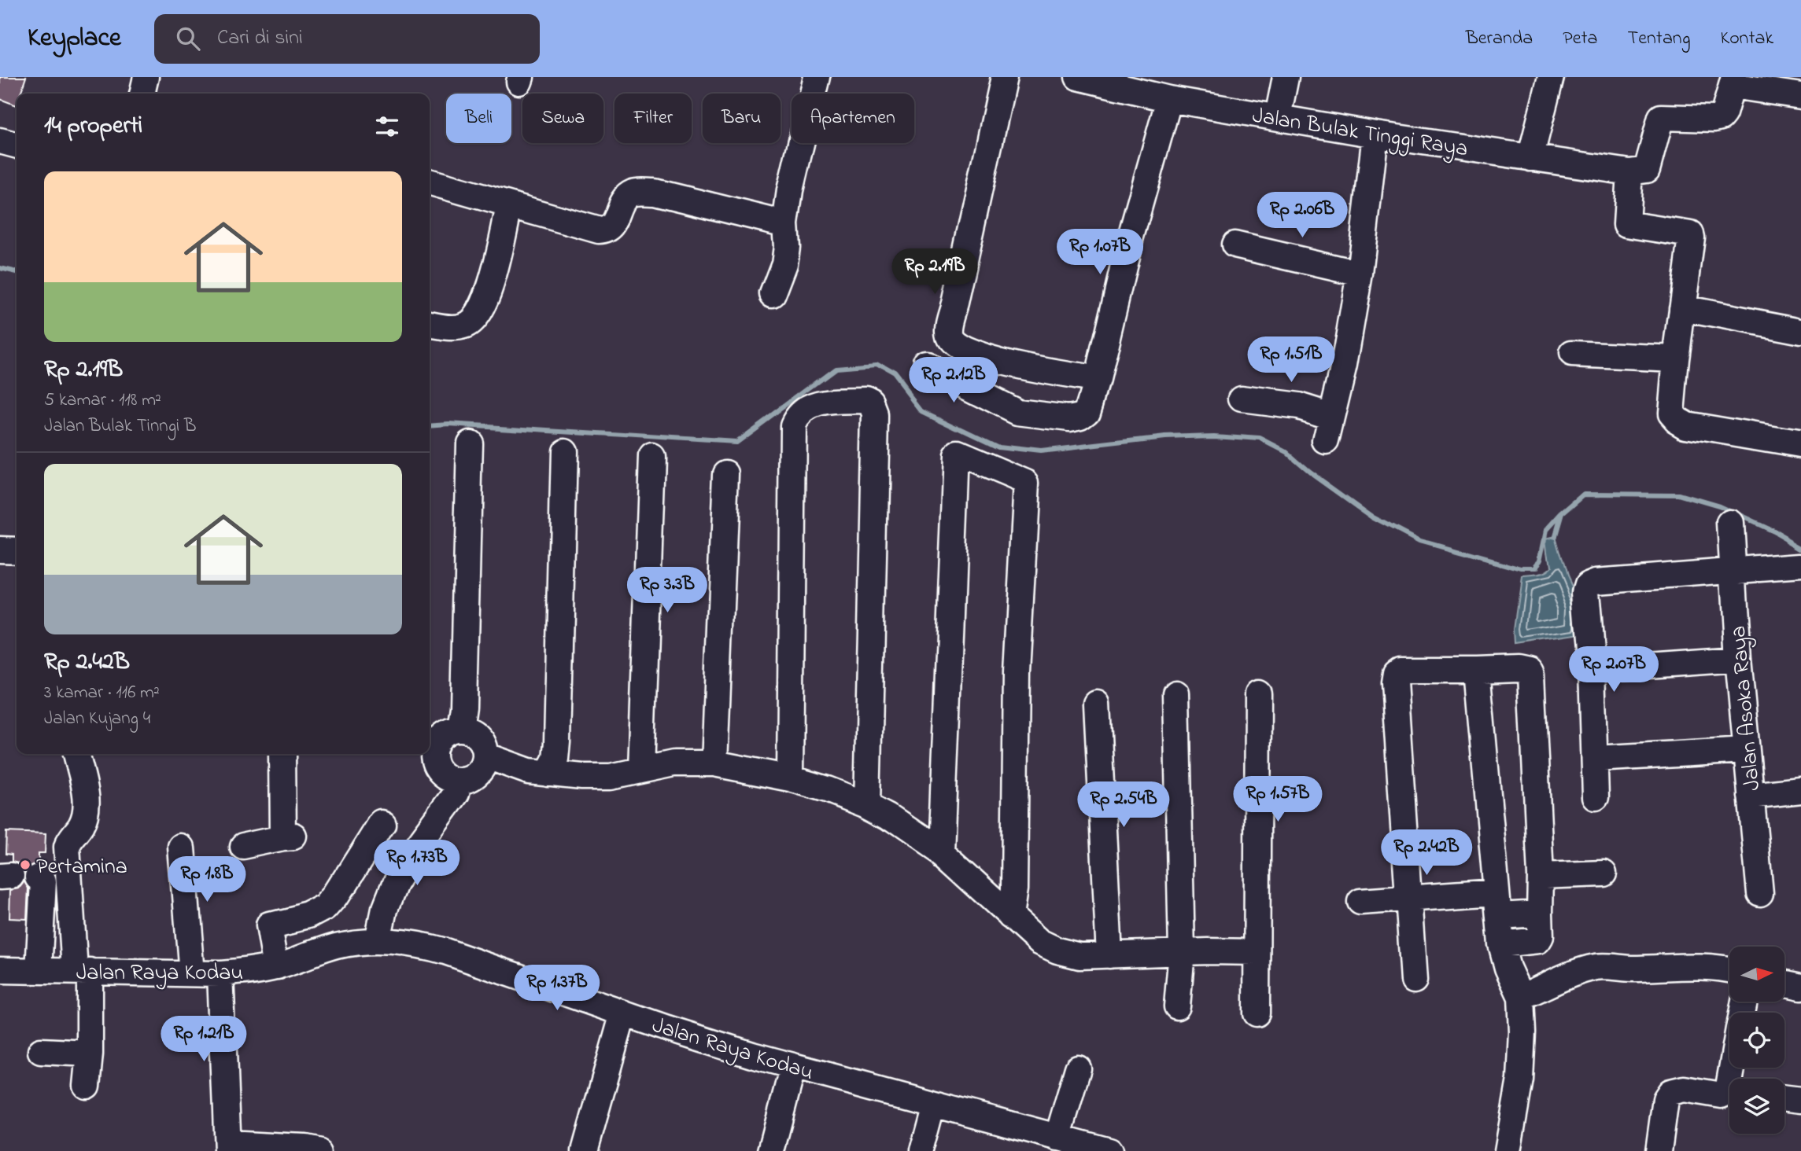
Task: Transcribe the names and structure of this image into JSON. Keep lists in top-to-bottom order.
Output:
{
  "streets": {
    "street": ["Jalan Bulak Tinggi Raya", "Jalan Asoka Raya", "Jalan Raya Kodau"]
  },
  "places": ["Pertamina"],
  "north": "right",
  "page": {
    "header": "Keyplace",
    "search": "Cari di sini",
    "nav": [
      "Beranda",
      "Peta",
      "Tentang",
      "Kontak"
    ],
    "chip": [
      "Beli",
      "Sewa",
      "Filter",
      "Baru",
      "Apartemen"
    ],
    "heading": "14 properti",
    "list": [
      {
        "name": "Rp 2.19B",
        "note": "5 kamar · 118 m² · Jalan Bulak Tinngi B"
      },
      {
        "name": "Rp 2.42B",
        "note": "3 kamar · 116 m² · Jalan Kujang 4"
      }
    ],
    "price": [
      "Rp 2.06B",
      "Rp 1.07B",
      "Rp 2.19B",
      "Rp 1.51B",
      "Rp 2.12B",
      "Rp 3.3B",
      "Rp 2.07B",
      "Rp 1.57B",
      "Rp 2.54B",
      "Rp 2.42B",
      "Rp 1.73B",
      "Rp 1.8B",
      "Rp 1.37B",
      "Rp 1.21B"
    ]
  }
}
